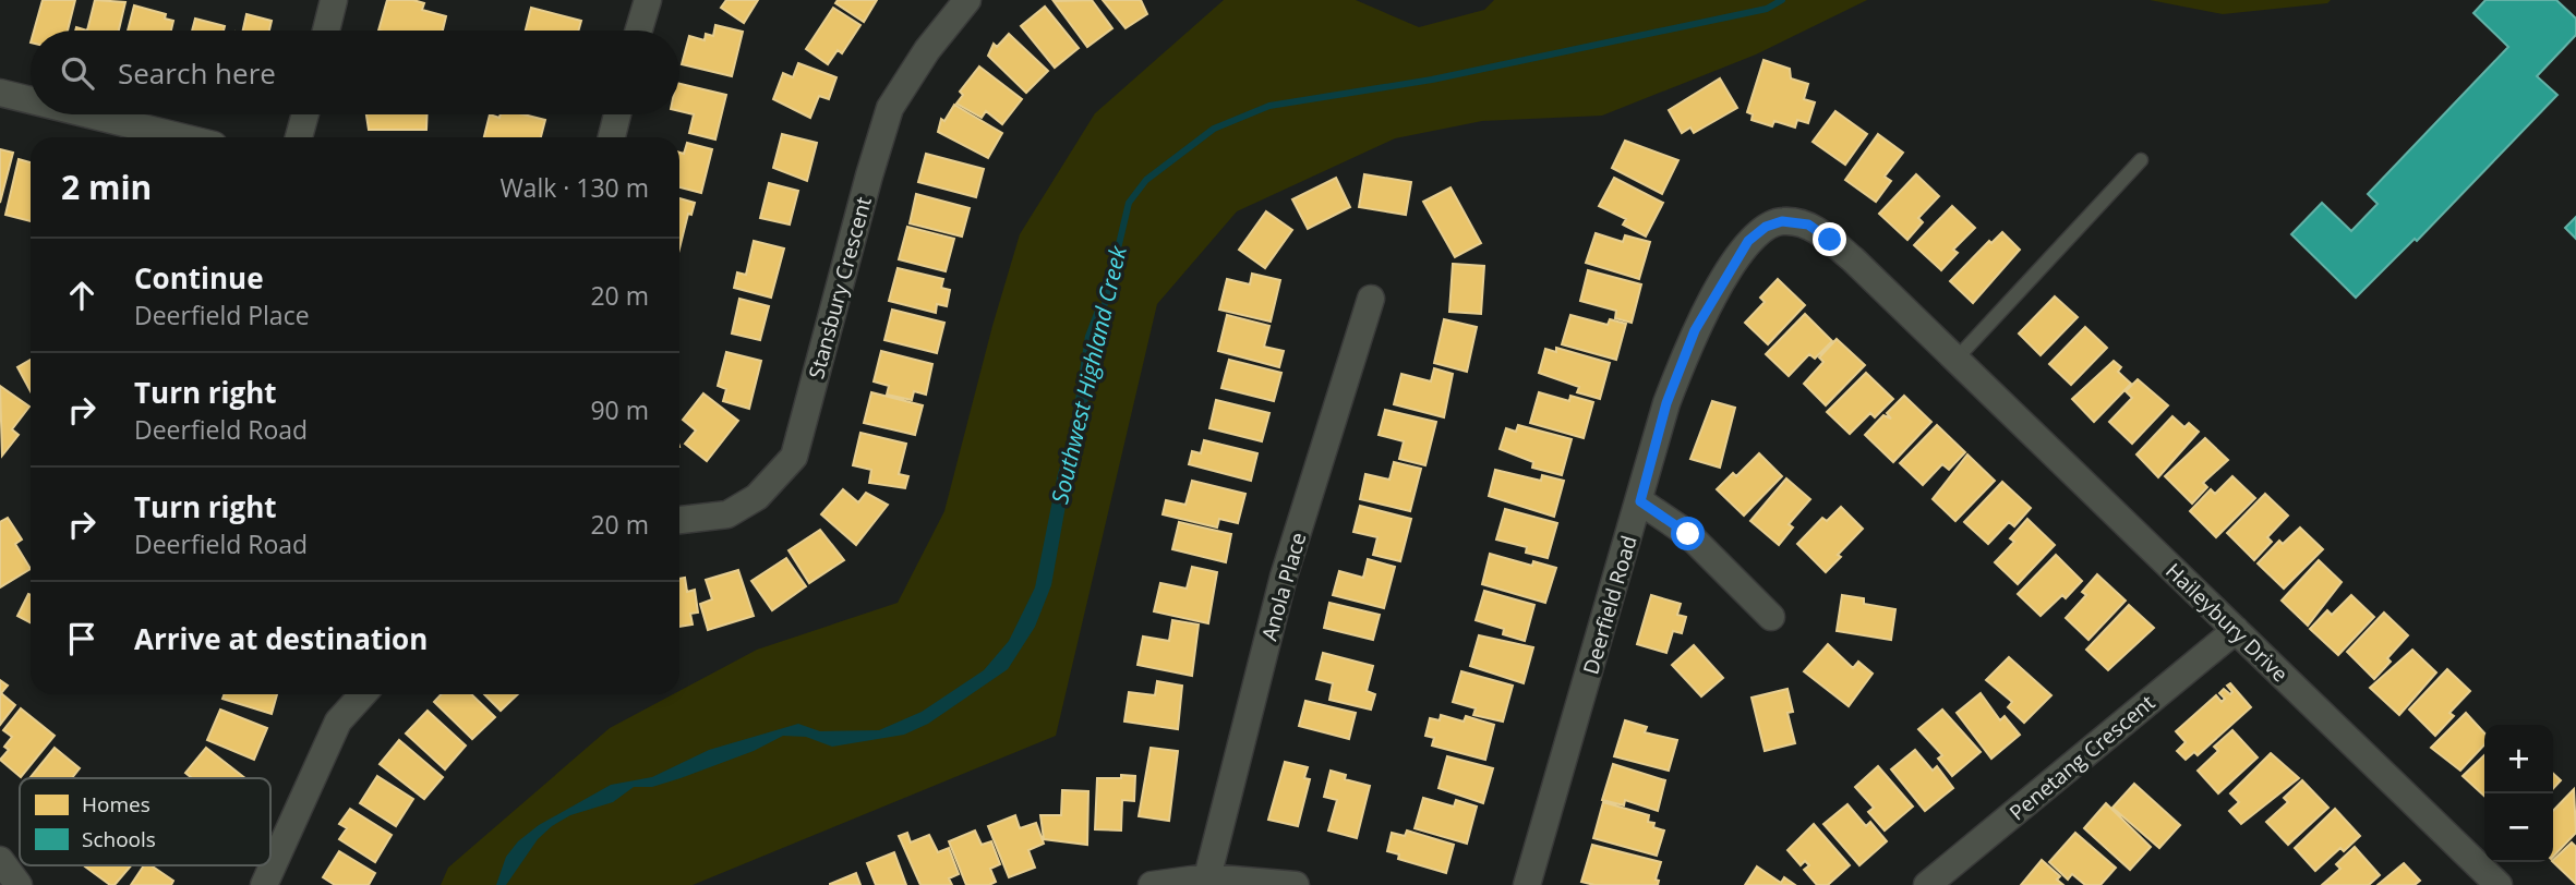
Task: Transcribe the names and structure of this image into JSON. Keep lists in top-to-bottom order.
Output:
{
  "streets": {
    "street": [
      "Stansbury Crescent",
      "Anola Place",
      "Deerfield Road",
      "Haileybury Drive",
      "Penetang Crescent"
    ]
  },
  "crossings": [
    ["Deerfield Road", "Haileybury Drive"],
    ["Haileybury Drive", "Penetang Crescent"]
  ],
  "water": ["Southwest Highland Creek"],
  "legend": ["Homes", "Schools"],
  "page": {
    "search": "Search here",
    "heading": ["2 min", "Walk · 130 m"],
    "list": [
      ["Continue", "Deerfield Place", "20 m"],
      ["Turn right", "Deerfield Road", "90 m"],
      ["Turn right", "Deerfield Road", "20 m"],
      "Arrive at destination"
    ],
    "map_buttons": ["+", "−"]
  }
}
